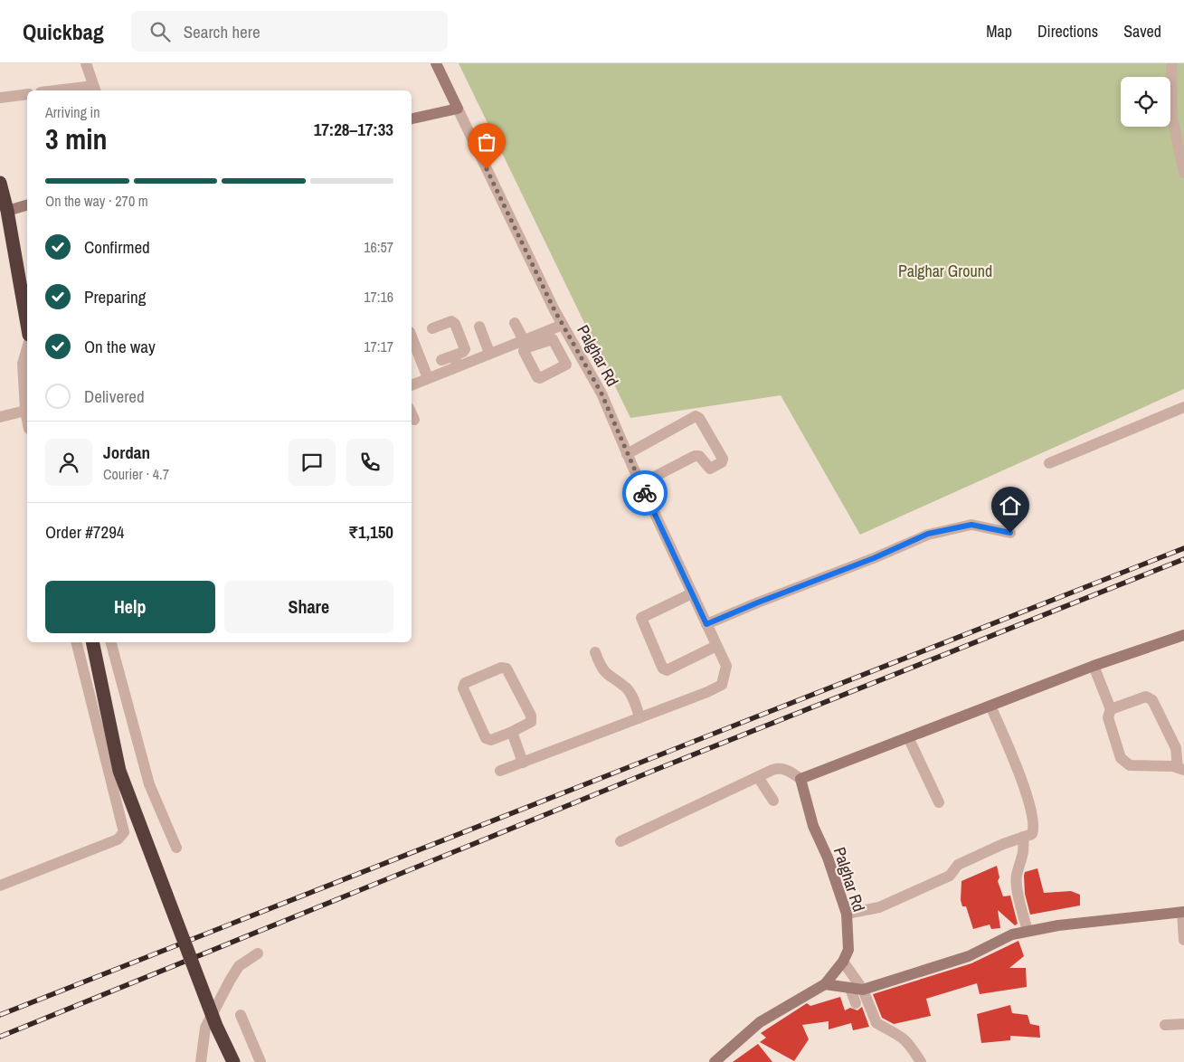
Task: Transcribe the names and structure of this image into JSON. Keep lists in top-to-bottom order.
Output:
{
  "streets": {
    "street": ["Palghar Rd"]
  },
  "parks": ["Palghar Ground"],
  "page": {
    "header": "Quickbag",
    "search": "Search here",
    "nav": ["Map", "Directions", "Saved"],
    "heading": ["3 min", "Arriving in", "17:28–17:33"],
    "panel": [
      "Jordan",
      "Courier · 4.7",
      "Order #7294",
      "₹1,150"
    ],
    "bar": "On the way · 270 m",
    "list": [
      ["Confirmed", "16:57"],
      ["Preparing", "17:16"],
      ["On the way", "17:17"],
      "Delivered"
    ],
    "buttons": ["Help", "Share"]
  }
}
